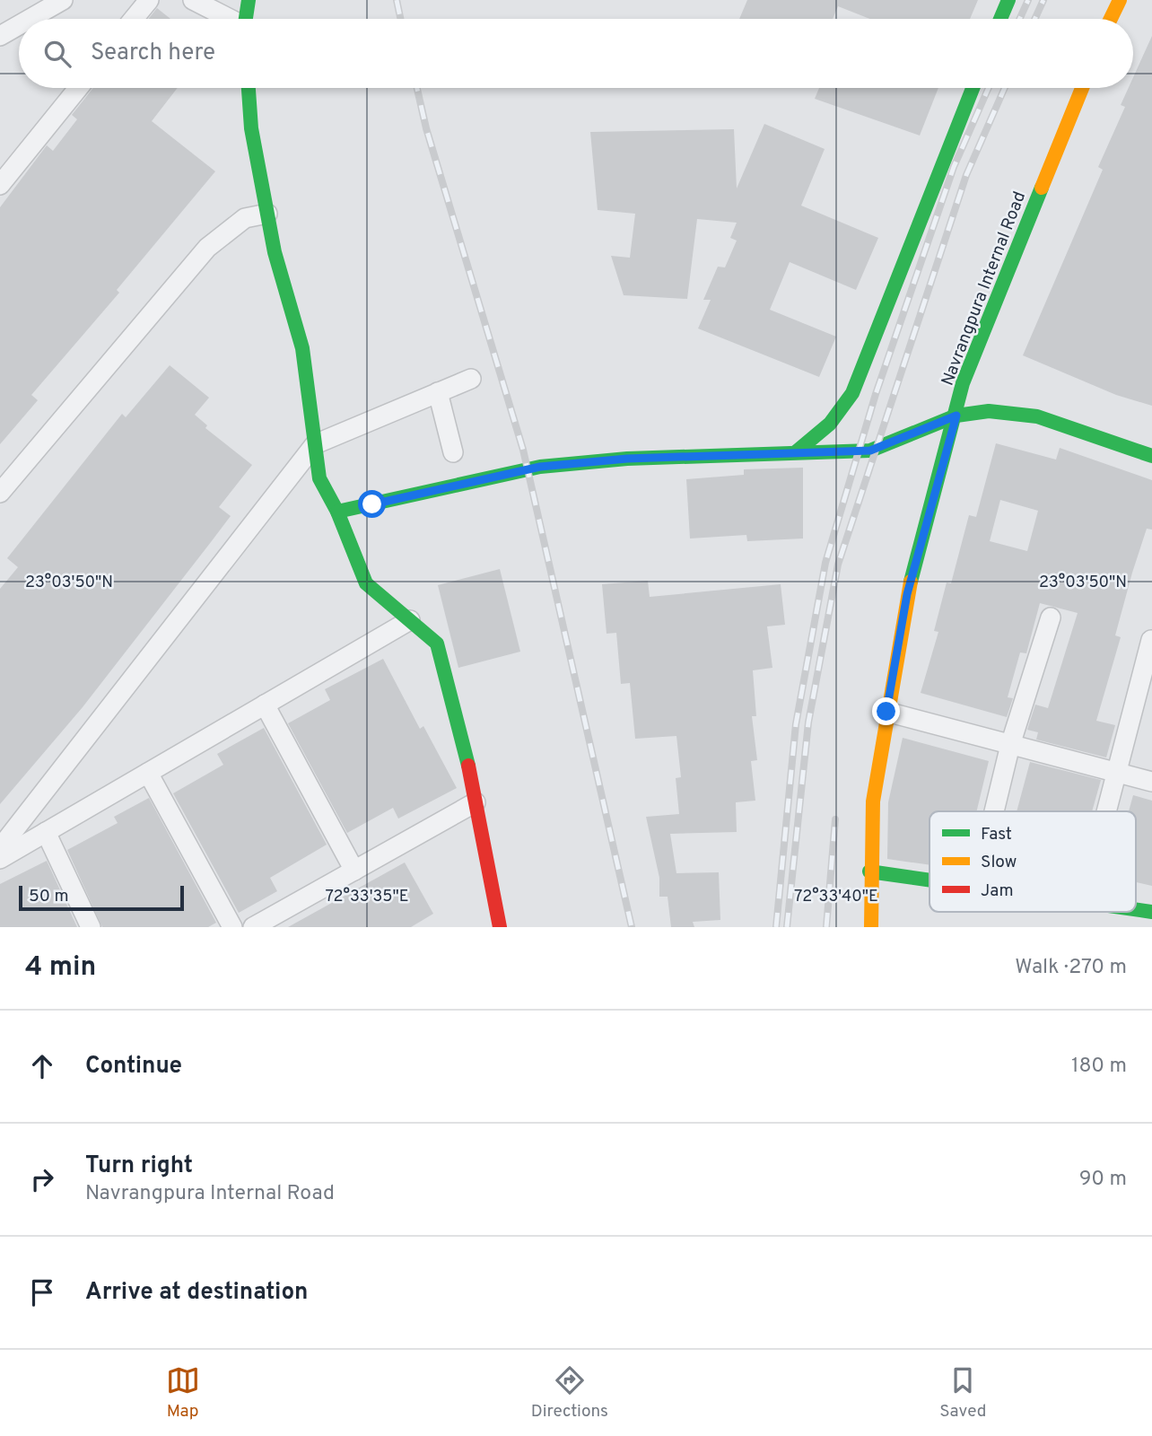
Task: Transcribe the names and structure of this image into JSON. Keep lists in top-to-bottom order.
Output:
{
  "streets": {
    "street": ["Navrangpura Internal Road"]
  },
  "legend": ["Fast", "Slow", "Jam"],
  "scale_bar": "50 m",
  "page": {
    "search": "Search here",
    "scale": "50 m",
    "heading": ["4 min", "Walk · 270 m"],
    "list": [
      ["Continue", "180 m"],
      ["Turn right", "Navrangpura Internal Road", "90 m"],
      "Arrive at destination"
    ],
    "nav": ["Map", "Directions", "Saved"]
  },
  "coordinates": ["23°03'50\"N", "72°33'35\"E", "72°33'40\"E"]
}
